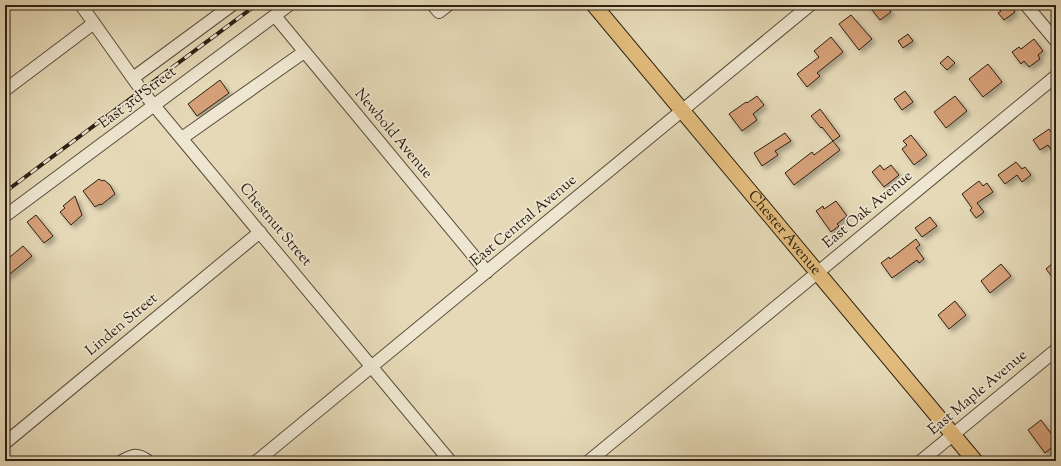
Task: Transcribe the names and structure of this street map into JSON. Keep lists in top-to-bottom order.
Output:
{
  "streets": {
    "main road": ["Chester Avenue"],
    "street": [
      "East 3rd Street",
      "Newbold Avenue",
      "East Oak Avenue",
      "East Central Avenue",
      "Chestnut Street",
      "Linden Street",
      "East Maple Avenue"
    ]
  },
  "crossings": [
    ["East 3rd Street", "Newbold Avenue"],
    ["East 3rd Street", "Chestnut Street"],
    ["Newbold Avenue", "East Central Avenue"],
    ["East Oak Avenue", "Chester Avenue"],
    ["East Central Avenue", "Chestnut Street"],
    ["East Central Avenue", "Chester Avenue"],
    ["Chestnut Street", "Linden Street"],
    ["Chester Avenue", "East Maple Avenue"]
  ]
}
